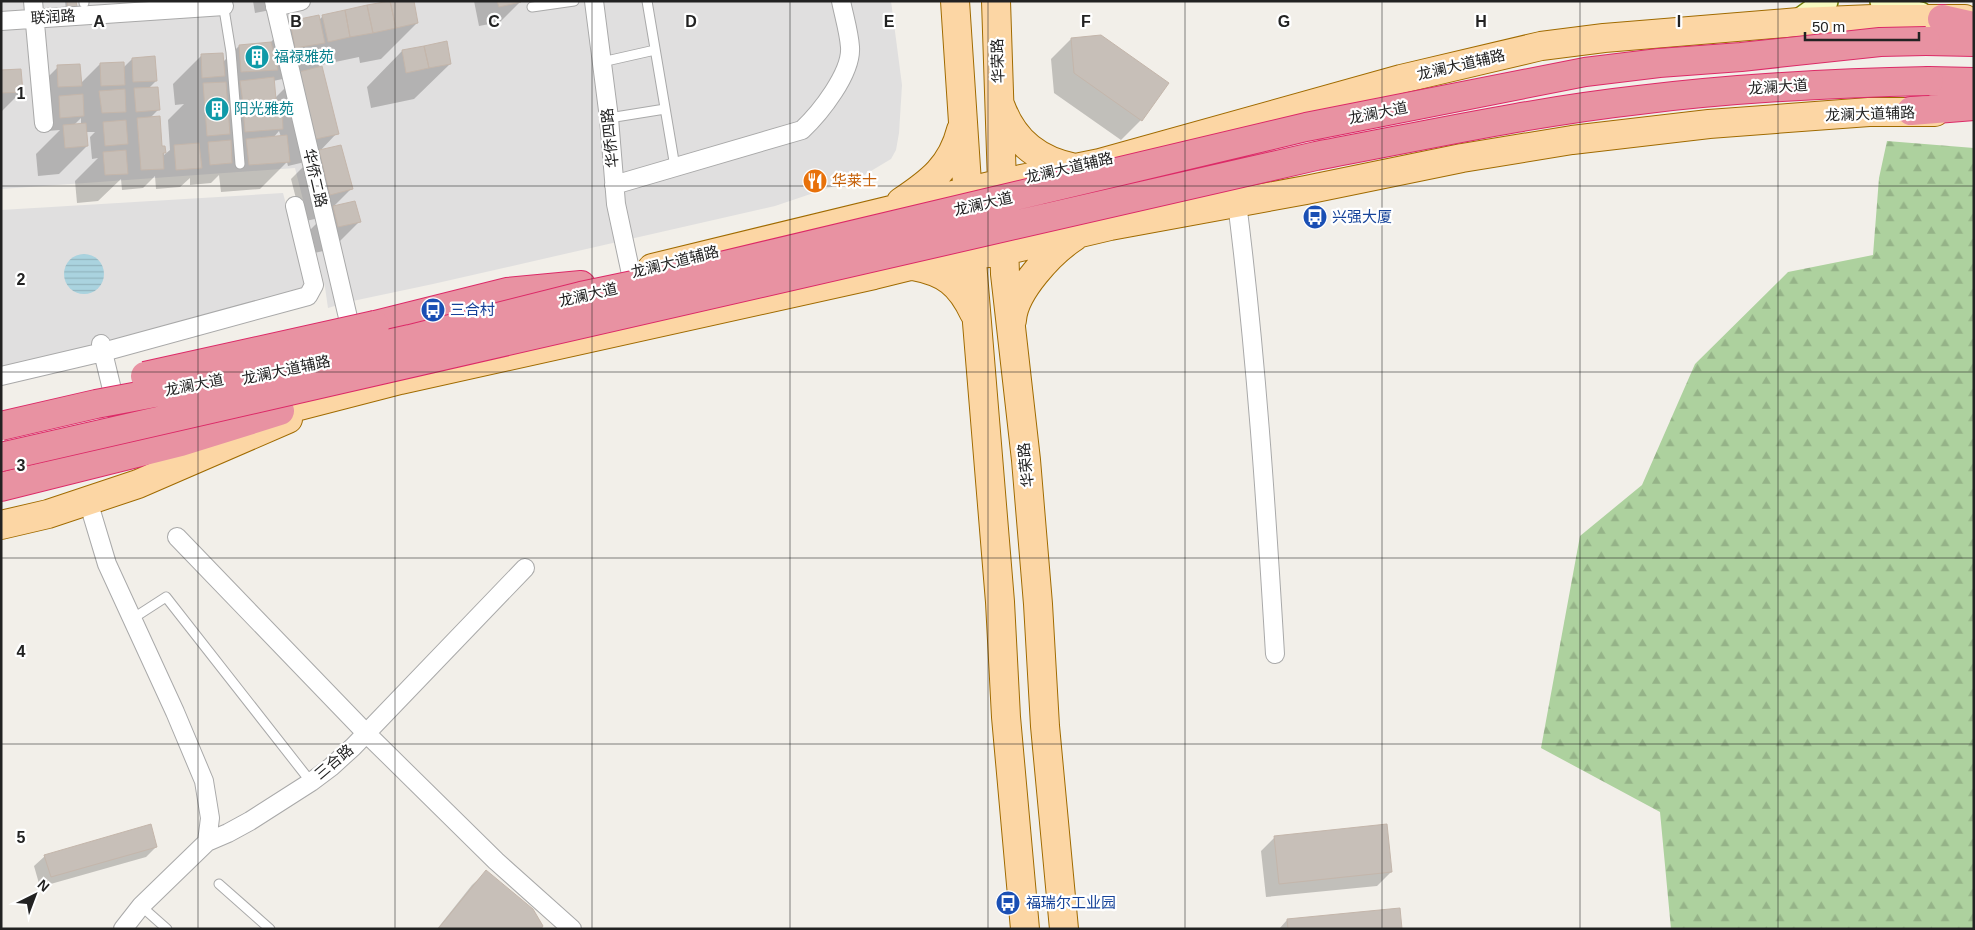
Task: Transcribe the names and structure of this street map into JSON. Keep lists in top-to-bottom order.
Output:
{
  "streets": {
    "highway": ["龙澜大道"],
    "main road": ["华荣路", "龙澜大道辅路"],
    "street": [
      "联润路",
      "华侨四路",
      "华侨二路",
      "三合路"
    ]
  },
  "crossings": [
    ["华荣路", "龙澜大道辅路"],
    ["龙澜大道辅路", "华侨四路"],
    ["龙澜大道辅路", "华侨二路"]
  ],
  "places": {
    "building": ["福禄雅苑", "阳光雅苑"],
    "restaurant": ["华莱士"],
    "bus stop": ["兴强大厦", "三合村", "福瑞尔工业园"]
  },
  "scale_bar": "50 m",
  "north": "top right",
  "grid": {
    "columns": [
      "A",
      "B",
      "C",
      "D",
      "E",
      "F",
      "G",
      "H",
      "I"
    ],
    "rows": [
      "1",
      "2",
      "3",
      "4",
      "5"
    ]
  }
}
